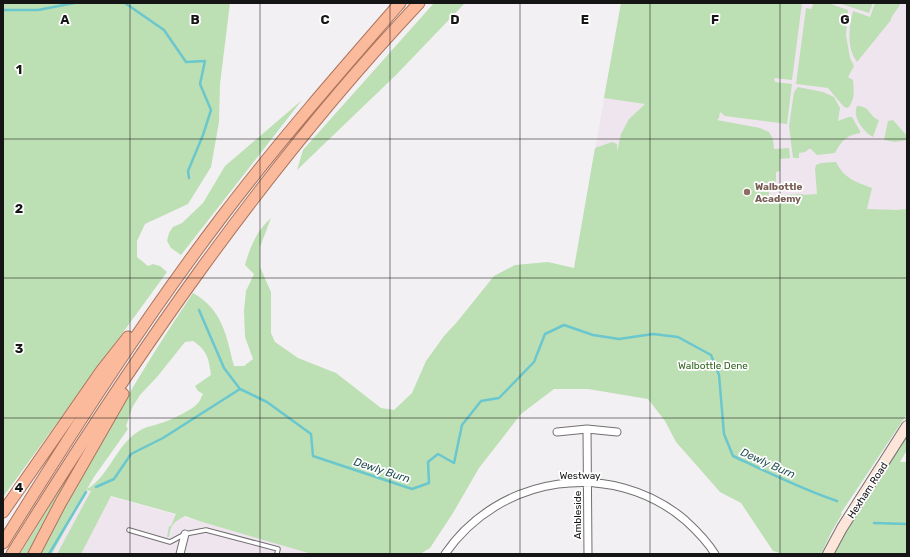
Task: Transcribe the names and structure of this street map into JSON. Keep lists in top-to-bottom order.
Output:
{
  "streets": {
    "main road": ["Hexham Road"],
    "street": ["Westway", "Ambleside"]
  },
  "crossings": [
    ["Westway", "Ambleside"]
  ],
  "water": ["Dewly Burn"],
  "parks": ["Walbottle Dene"],
  "places": ["Walbottle Academy"],
  "grid": {
    "columns": [
      "A",
      "B",
      "C",
      "D",
      "E",
      "F",
      "G"
    ],
    "rows": [
      "1",
      "2",
      "3",
      "4"
    ]
  }
}
